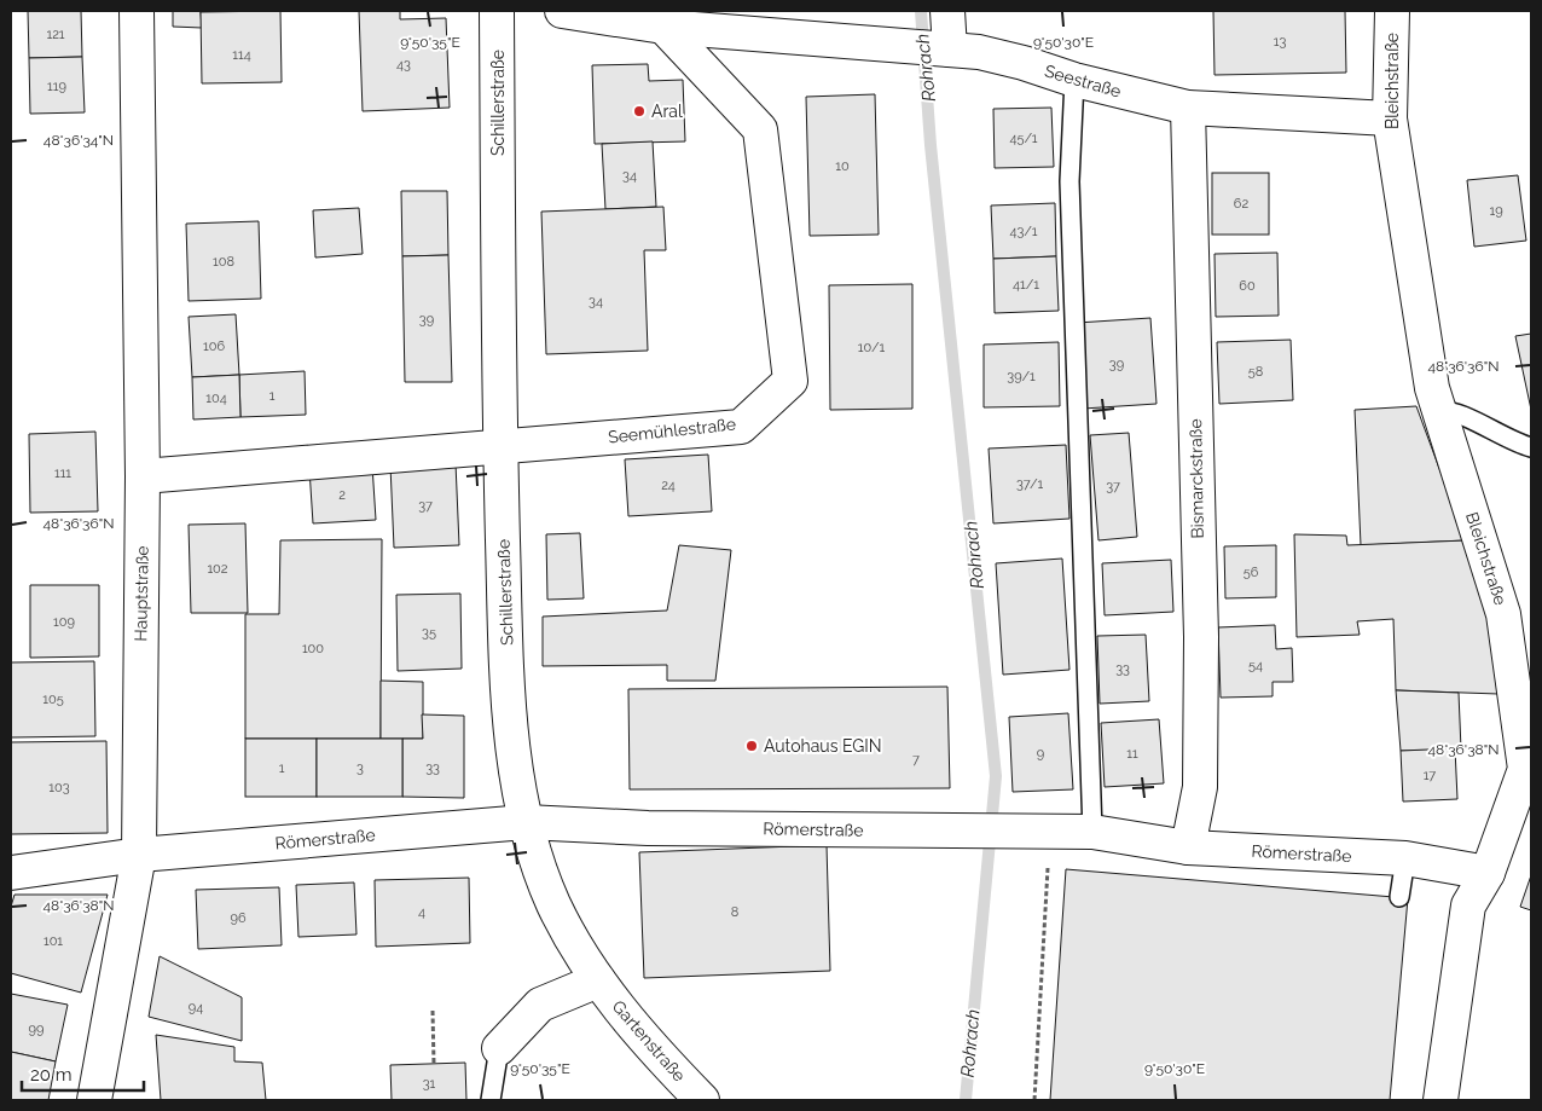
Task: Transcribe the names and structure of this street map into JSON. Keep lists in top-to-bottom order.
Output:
{
  "streets": {
    "street": [
      "Seestraße",
      "Bleichstraße",
      "Schillerstraße",
      "Seemühlestraße",
      "Bismarckstraße",
      "Hauptstraße",
      "Römerstraße",
      "Gartenstraße"
    ]
  },
  "crossings": [
    ["Seestraße", "Bleichstraße"],
    ["Seestraße", "Seemühlestraße"],
    ["Seestraße", "Bismarckstraße"],
    ["Bleichstraße", "Römerstraße"],
    ["Schillerstraße", "Seemühlestraße"],
    ["Schillerstraße", "Römerstraße"],
    ["Schillerstraße", "Gartenstraße"],
    ["Seemühlestraße", "Hauptstraße"],
    ["Bismarckstraße", "Römerstraße"],
    ["Hauptstraße", "Römerstraße"]
  ],
  "water": ["Rohrach"],
  "places": ["Aral", "Autohaus EGIN"],
  "house_numbers": [
    "121",
    "13",
    "114",
    "43",
    "119",
    "45/1",
    "10",
    "34",
    "62",
    "19",
    "43/1",
    "108",
    "41/1",
    "60",
    "34",
    "39",
    "106",
    "10/1",
    "39",
    "58",
    "39/1",
    "1",
    "104",
    "111",
    "37/1",
    "24",
    "37",
    "2",
    "37",
    "102",
    "56",
    "109",
    "35",
    "100",
    "54",
    "33",
    "105",
    "9",
    "11",
    "7",
    "1",
    "3",
    "33",
    "17",
    "103",
    "4",
    "8",
    "96",
    "101",
    "94",
    "99",
    "31"
  ],
  "scale_bar": "20 m",
  "coordinates": [
    "9°50'35\"E",
    "9°50'30\"E",
    "48°36'34\"N",
    "48°36'36\"N",
    "48°36'38\"N"
  ]
}
